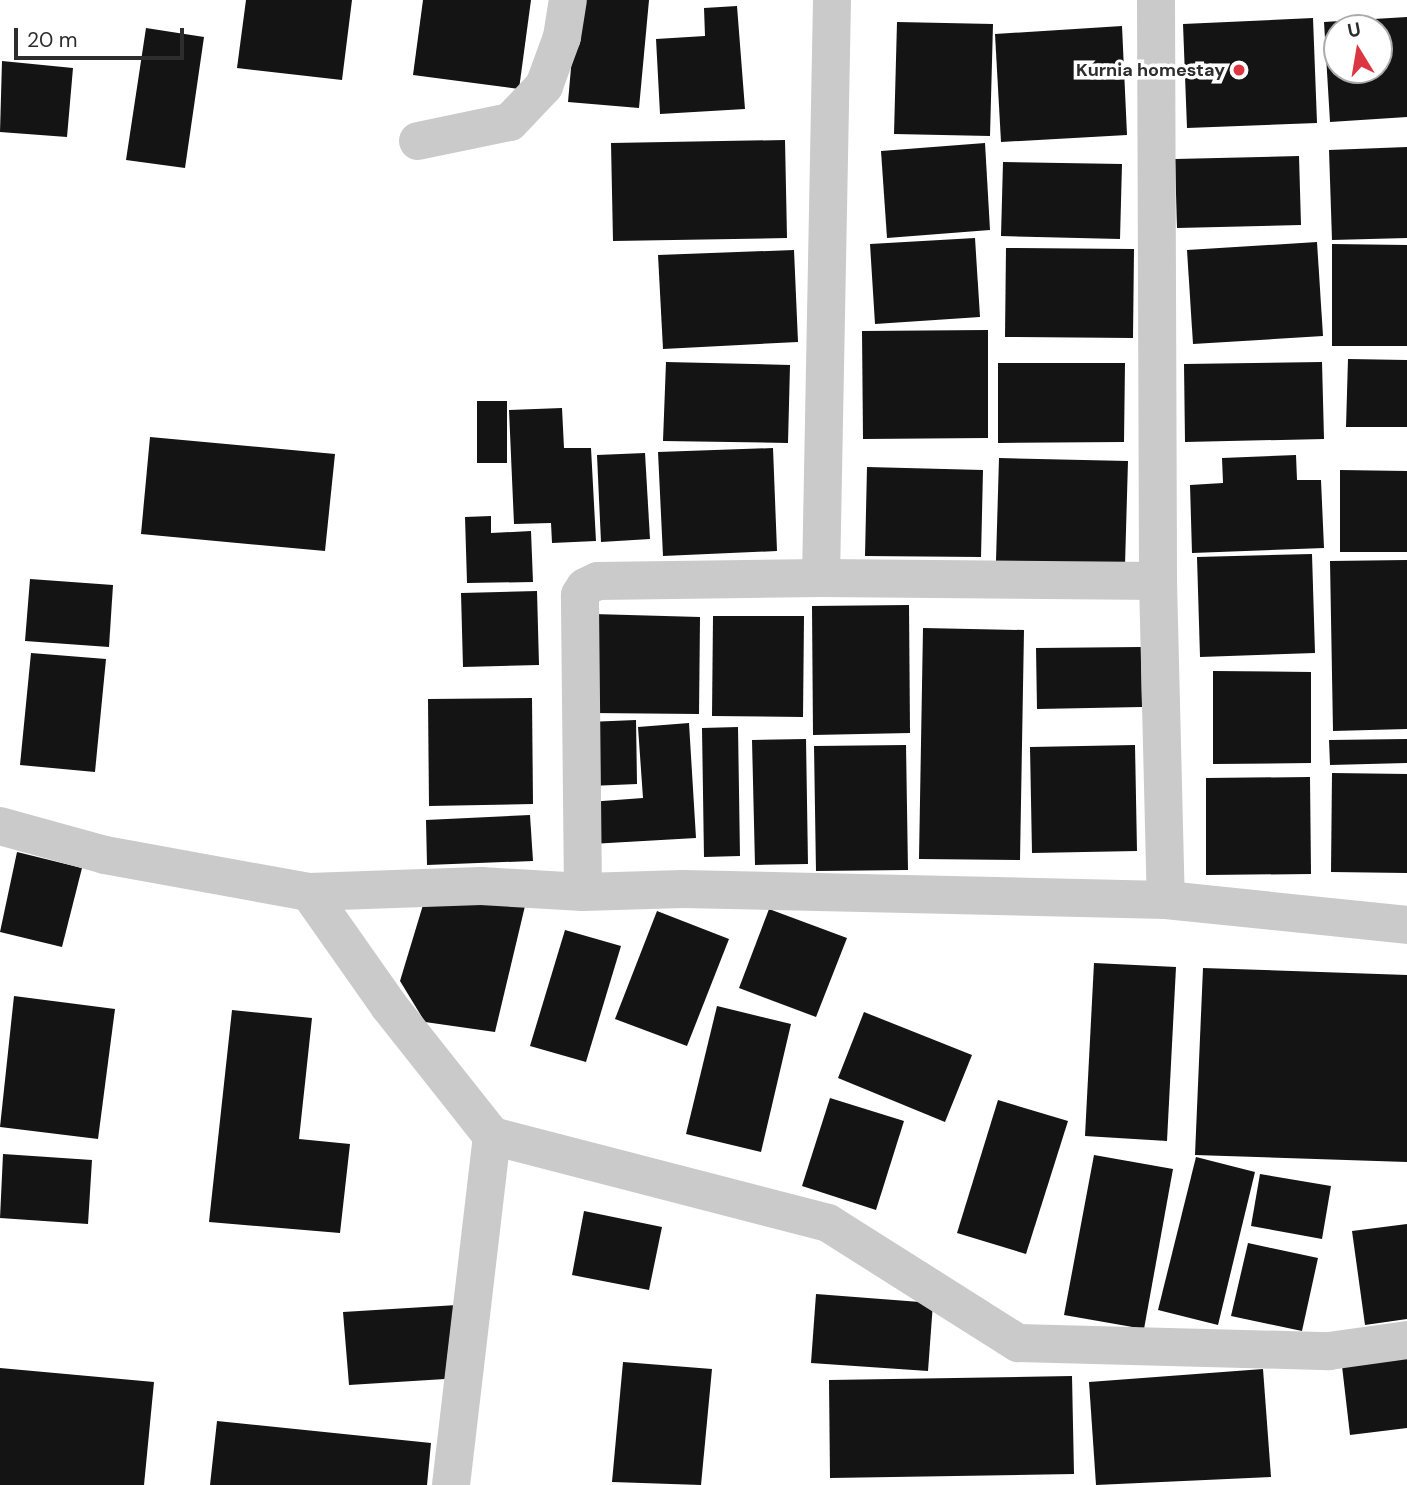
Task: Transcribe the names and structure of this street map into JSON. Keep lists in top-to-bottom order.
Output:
{
  "places": ["Kurnia homestay"],
  "scale_bar": "20 m",
  "north": "top"
}
